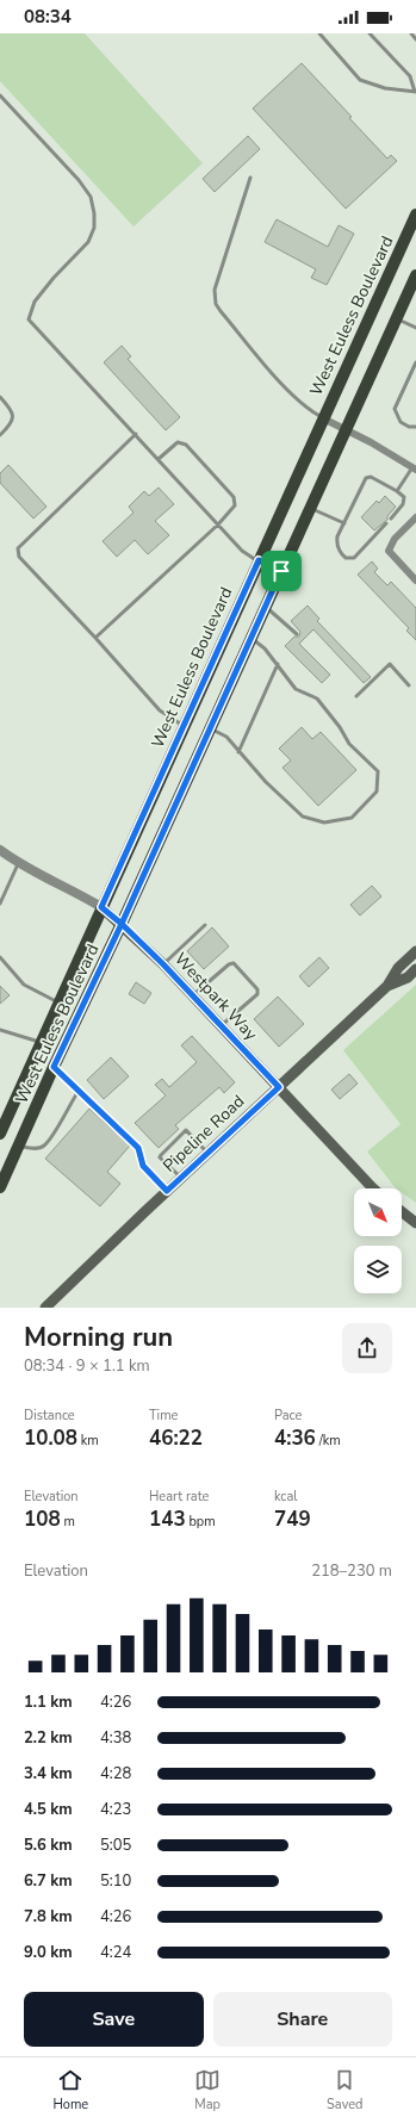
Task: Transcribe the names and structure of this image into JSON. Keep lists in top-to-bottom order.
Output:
{
  "streets": {
    "main road": ["West Euless Boulevard", "Westpark Way", "Pipeline Road"]
  },
  "crossings": [
    ["West Euless Boulevard", "Westpark Way"],
    ["Westpark Way", "Pipeline Road"]
  ],
  "north": "bottom right",
  "page": {
    "status": "08:34",
    "heading": ["Morning run", "08:34 · 9 × 1.1 km"],
    "stats": [
      ["Distance", "10.08 km"],
      ["Time", "46:22"],
      ["Pace", "4:36 /km"],
      ["Elevation", "108 m"],
      ["Heart rate", "143 bpm"],
      ["kcal", "749"]
    ],
    "chart": ["Elevation", "218–230 m"],
    "list": [
      {
        "name": "1.1 km",
        "note": "4:26"
      },
      {
        "name": "2.2 km",
        "note": "4:38"
      },
      {
        "name": "3.4 km",
        "note": "4:28"
      },
      {
        "name": "4.5 km",
        "note": "4:23"
      },
      {
        "name": "5.6 km",
        "note": "5:05"
      },
      {
        "name": "6.7 km",
        "note": "5:10"
      },
      {
        "name": "7.8 km",
        "note": "4:26"
      },
      {
        "name": "9.0 km",
        "note": "4:24"
      }
    ],
    "buttons": ["Save", "Share"],
    "tabs": ["Home", "Map", "Saved"]
  }
}
